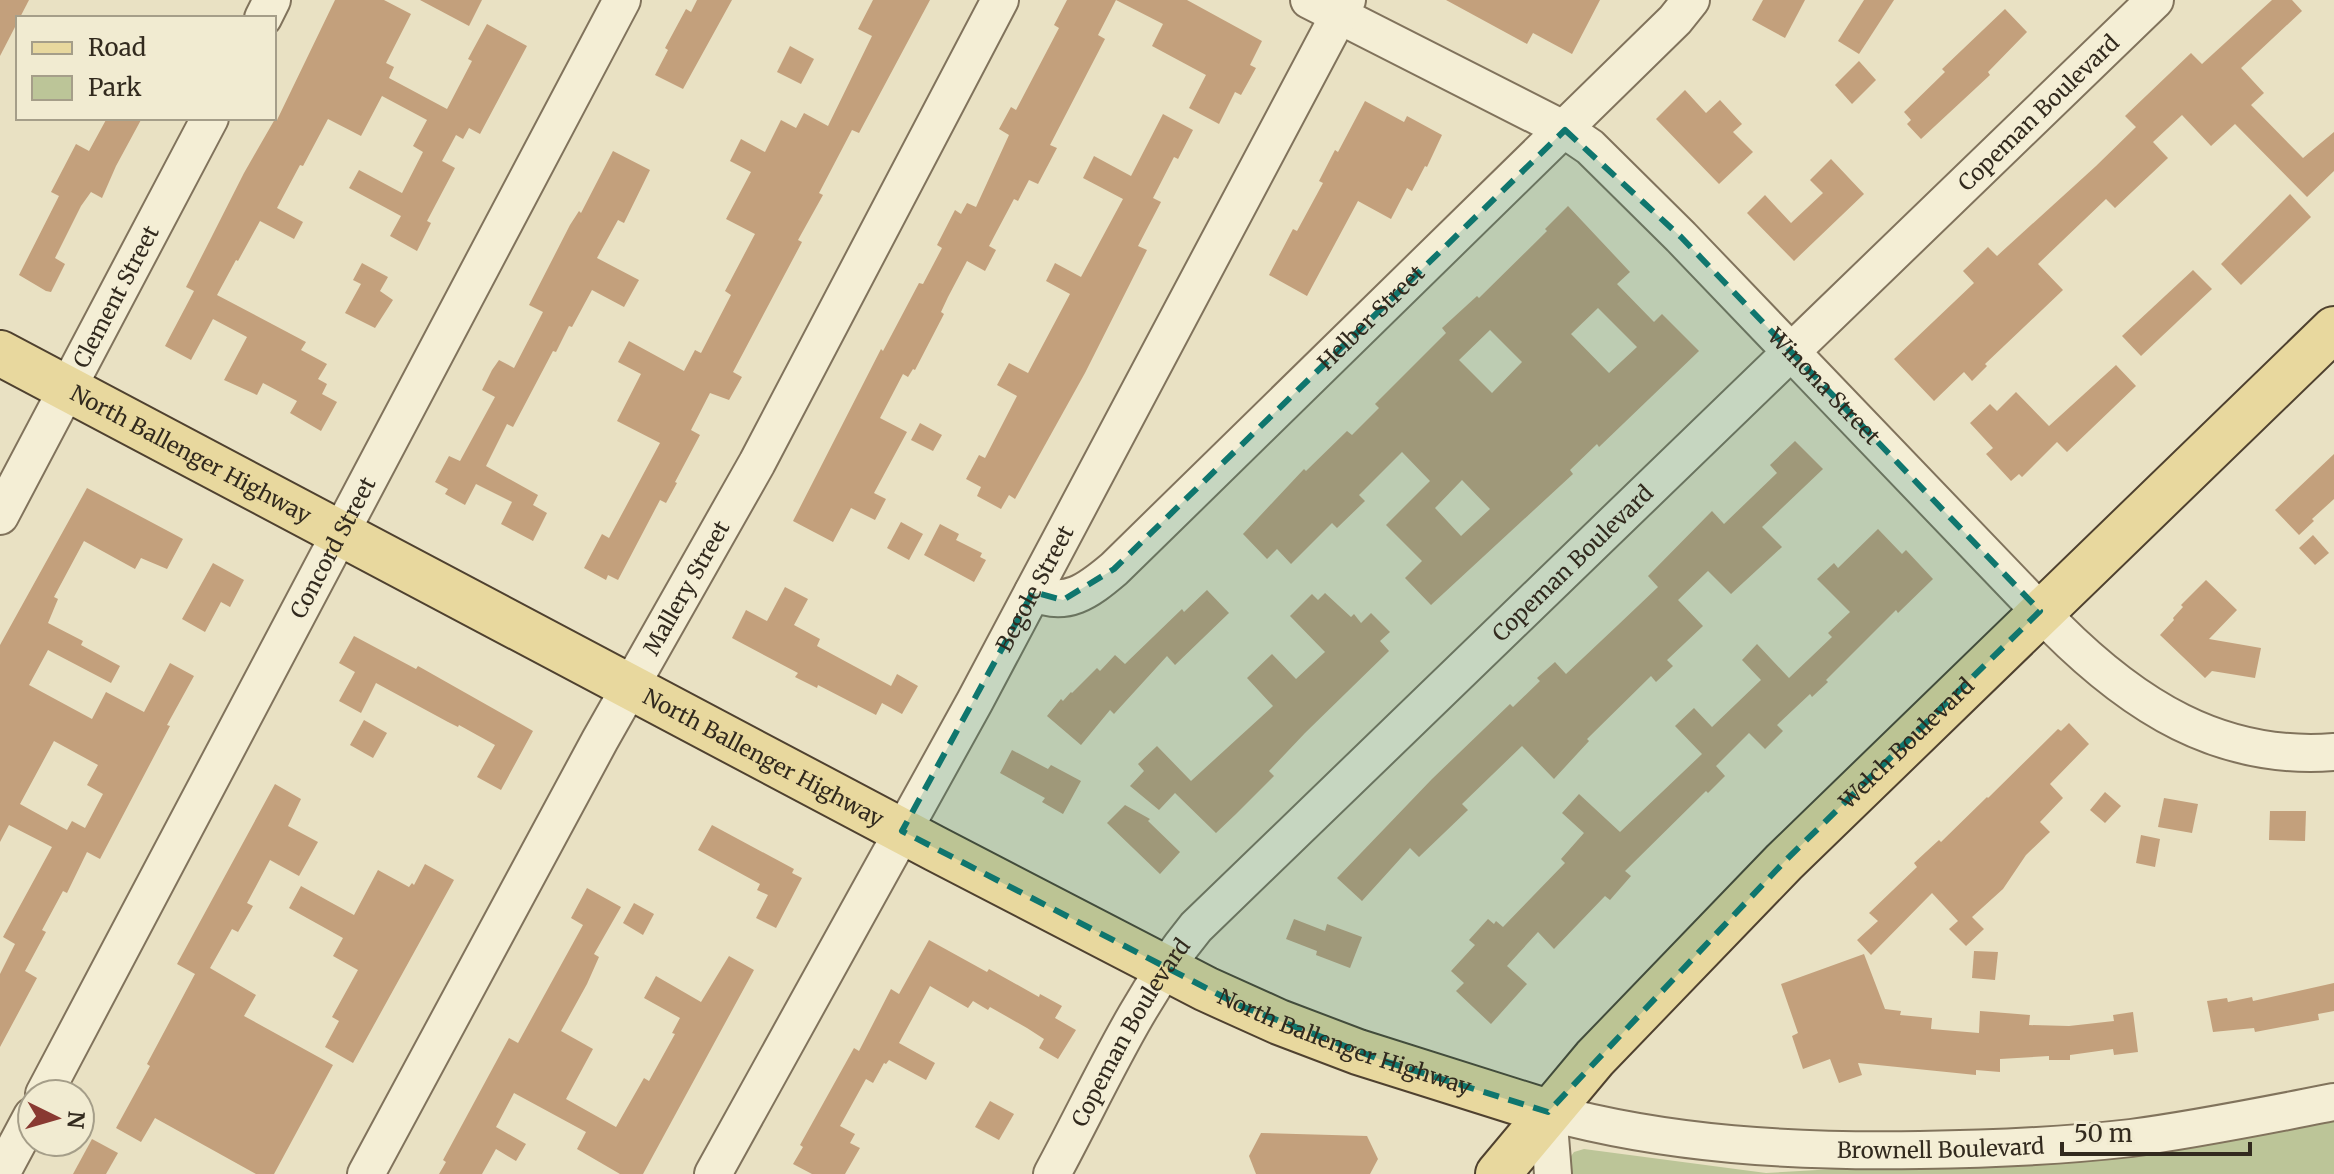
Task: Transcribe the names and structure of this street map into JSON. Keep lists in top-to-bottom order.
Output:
{
  "streets": {
    "main road": ["North Ballenger Highway", "Welch Boulevard"],
    "street": [
      "Copeman Boulevard",
      "Clement Street",
      "Helber Street",
      "Winona Street",
      "Concord Street",
      "Mallery Street",
      "Begole Street",
      "Brownell Boulevard"
    ]
  },
  "crossings": [
    ["Copeman Boulevard", "Winona Street"],
    ["Copeman Boulevard", "North Ballenger Highway"],
    ["Clement Street", "North Ballenger Highway"],
    ["Helber Street", "Winona Street"],
    ["Helber Street", "Begole Street"],
    ["Winona Street", "Begole Street"],
    ["Winona Street", "Welch Boulevard"],
    ["North Ballenger Highway", "Concord Street"],
    ["North Ballenger Highway", "Mallery Street"],
    ["North Ballenger Highway", "Begole Street"],
    ["North Ballenger Highway", "Welch Boulevard"],
    ["North Ballenger Highway", "Brownell Boulevard"],
    ["Welch Boulevard", "Brownell Boulevard"]
  ],
  "legend": ["Road", "Park"],
  "scale_bar": "50 m",
  "north": "right"
}
